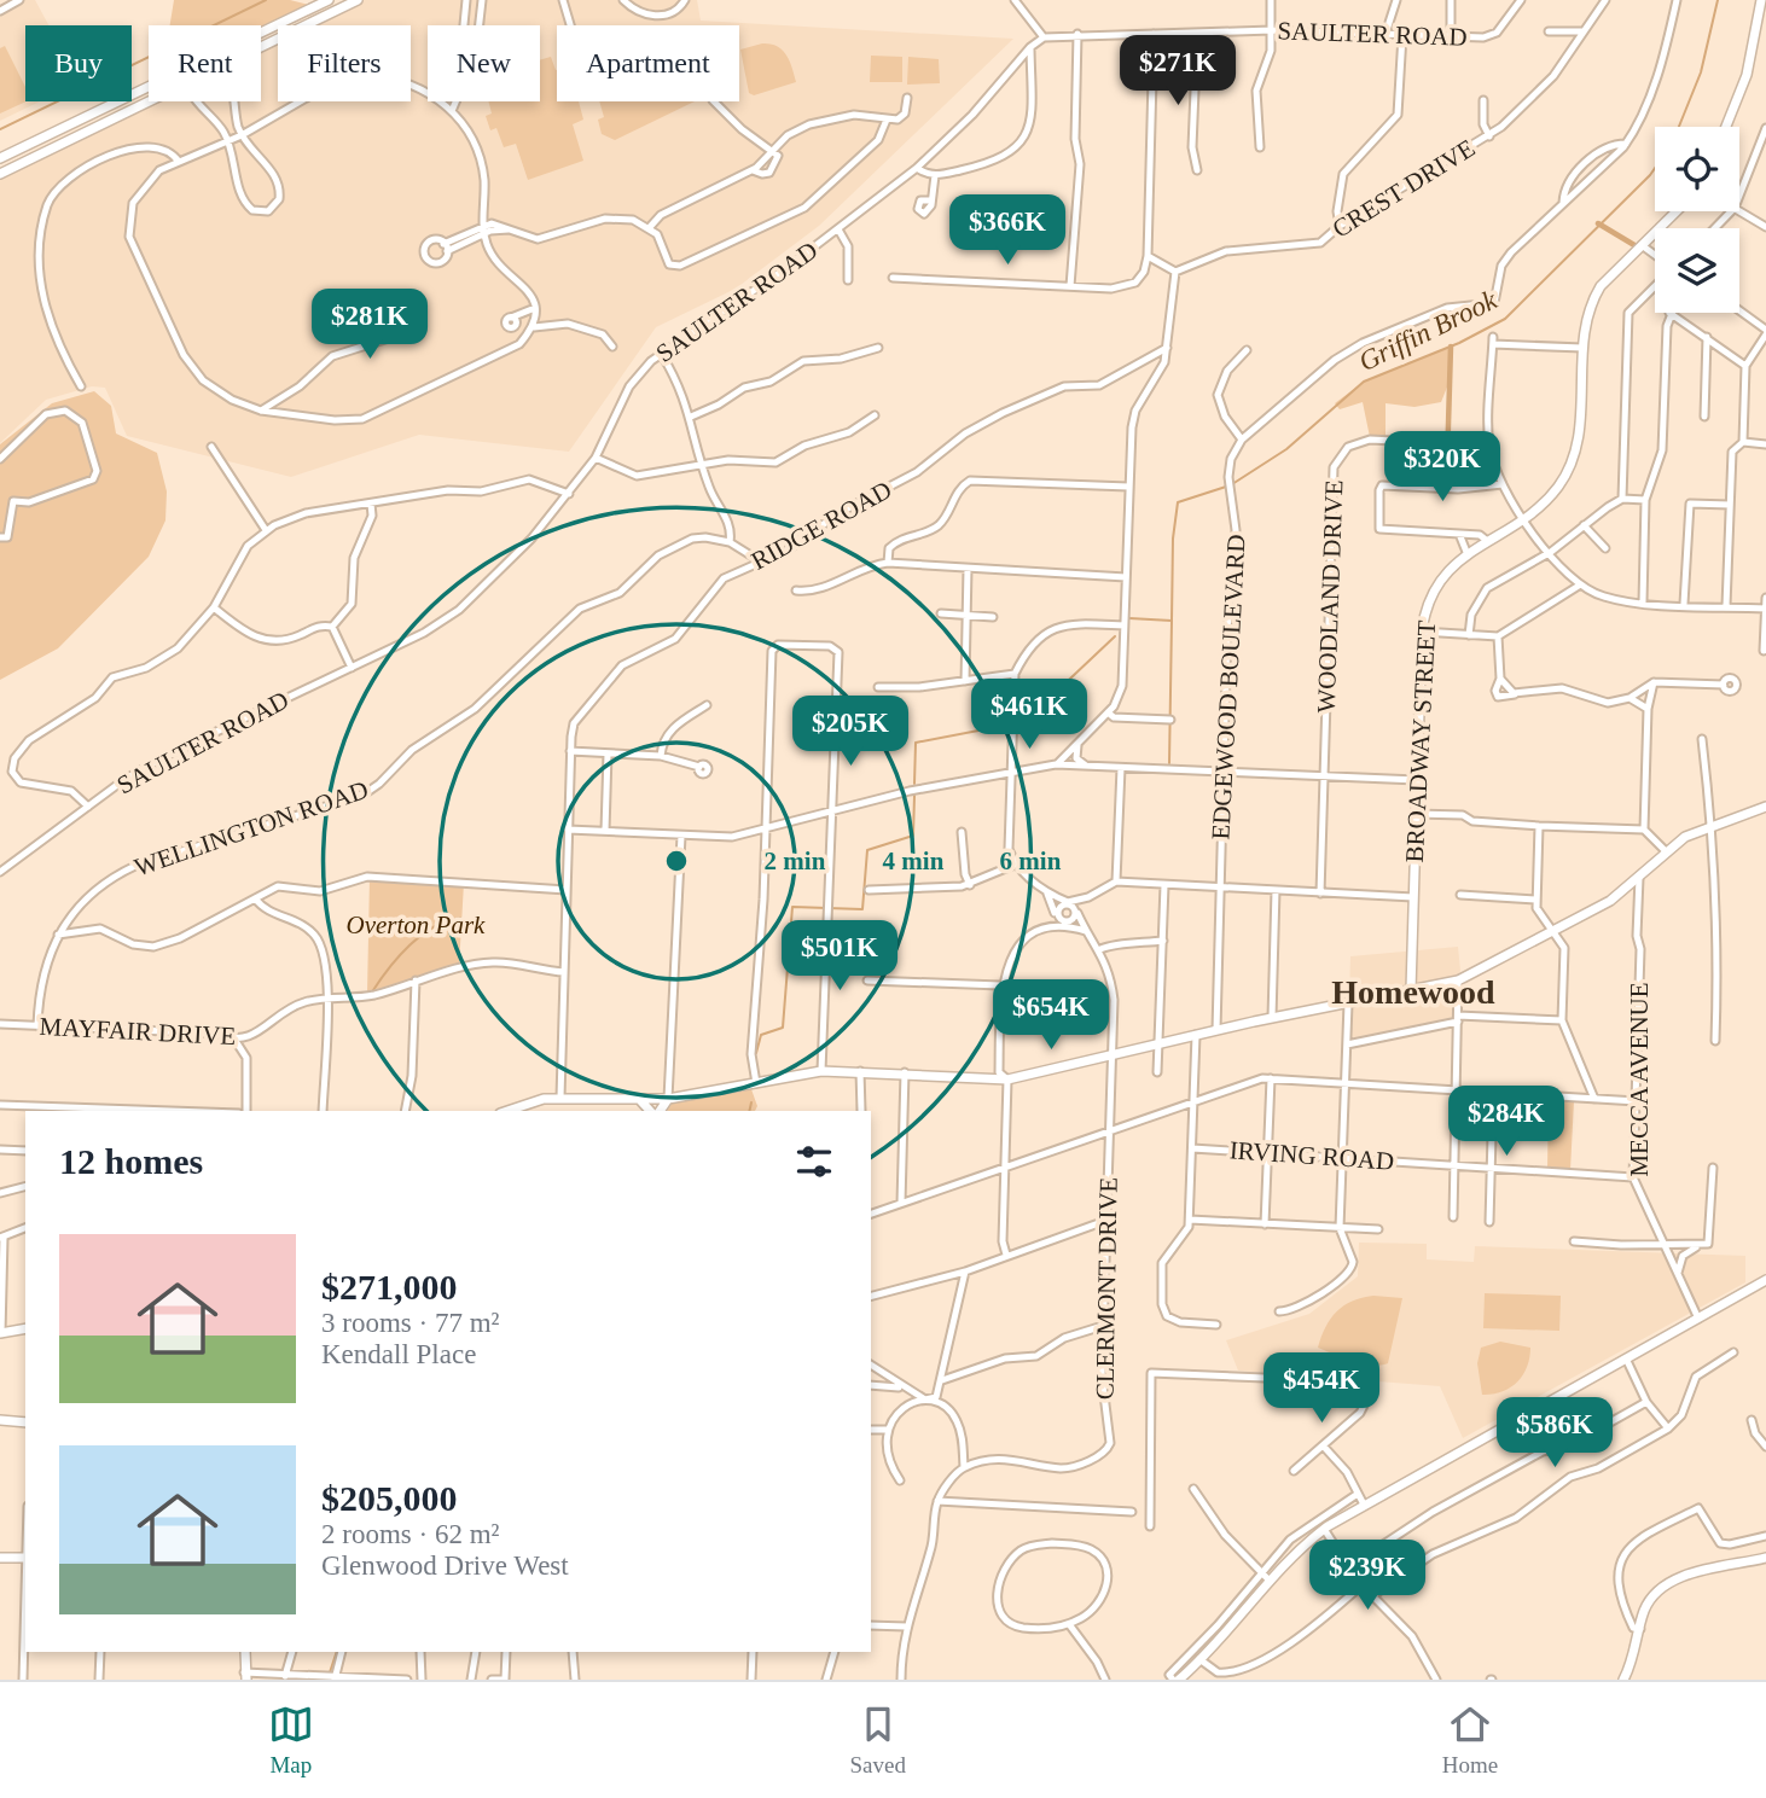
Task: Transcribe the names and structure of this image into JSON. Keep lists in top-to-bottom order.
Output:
{
  "streets": {
    "main road": ["BROADWAY STREET"],
    "street": [
      "SAULTER ROAD",
      "CREST DRIVE",
      "RIDGE ROAD",
      "WOODLAND DRIVE",
      "EDGEWOOD BOULEVARD",
      "WELLINGTON ROAD",
      "MAYFAIR DRIVE",
      "MECCA AVENUE",
      "IRVING ROAD",
      "CLERMONT DRIVE"
    ]
  },
  "crossings": [
    ["RIDGE ROAD", "MAYFAIR DRIVE"],
    ["WELLINGTON ROAD", "MAYFAIR DRIVE"],
    ["MECCA AVENUE", "IRVING ROAD"]
  ],
  "districts": ["Homewood"],
  "water": ["Griffin Brook"],
  "parks": ["Overton Park"],
  "page": {
    "chip": [
      "Buy",
      "Rent",
      "Filters",
      "New",
      "Apartment"
    ],
    "price": [
      "$271K",
      "$366K",
      "$281K",
      "$320K",
      "$461K",
      "$205K",
      "$501K",
      "$654K",
      "$284K",
      "$454K",
      "$586K",
      "$239K"
    ],
    "heading": "12 homes",
    "list": [
      {
        "name": "$271,000",
        "note": "3 rooms · 77 m² · Kendall Place"
      },
      {
        "name": "$205,000",
        "note": "2 rooms · 62 m² · Glenwood Drive West"
      }
    ],
    "tabs": ["Map", "Saved", "Home"]
  },
  "rings": ["2 min", "4 min", "6 min"]
}
